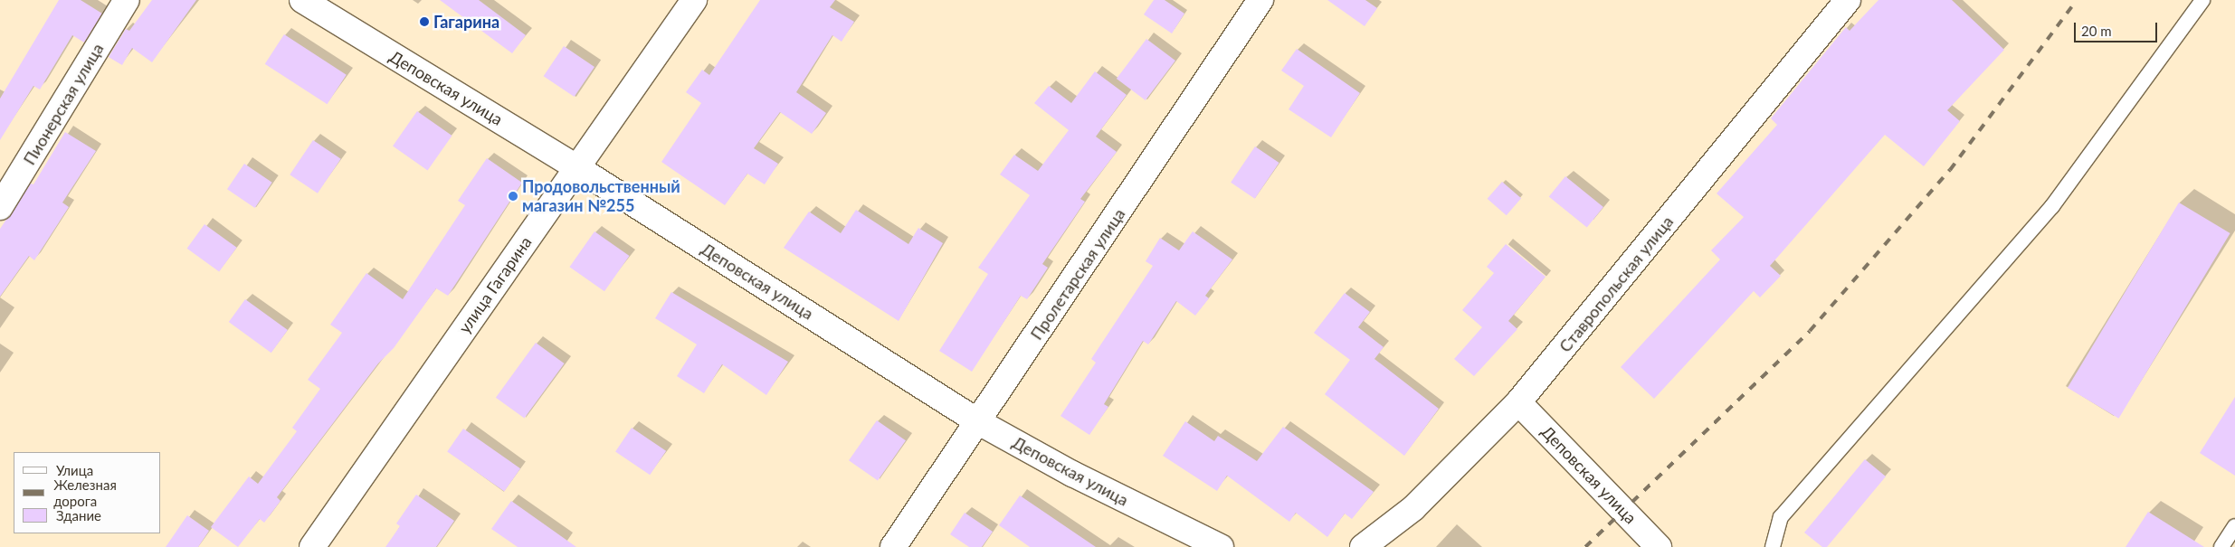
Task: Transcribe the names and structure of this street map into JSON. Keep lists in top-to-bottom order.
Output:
{
  "streets": {
    "street": [
      "Деповская улица",
      "Пионерская улица",
      "Пролетарская улица",
      "Ставропольская улица",
      "улица Гагарина"
    ]
  },
  "crossings": [
    ["Деповская улица", "Пролетарская улица"],
    ["Деповская улица", "Ставропольская улица"],
    ["Деповская улица", "улица Гагарина"]
  ],
  "places": ["Гагарина", "Продовольственный магазин №255"],
  "legend": ["Улица", "Железная дорога", "Здание"],
  "scale_bar": "20 m"
}
